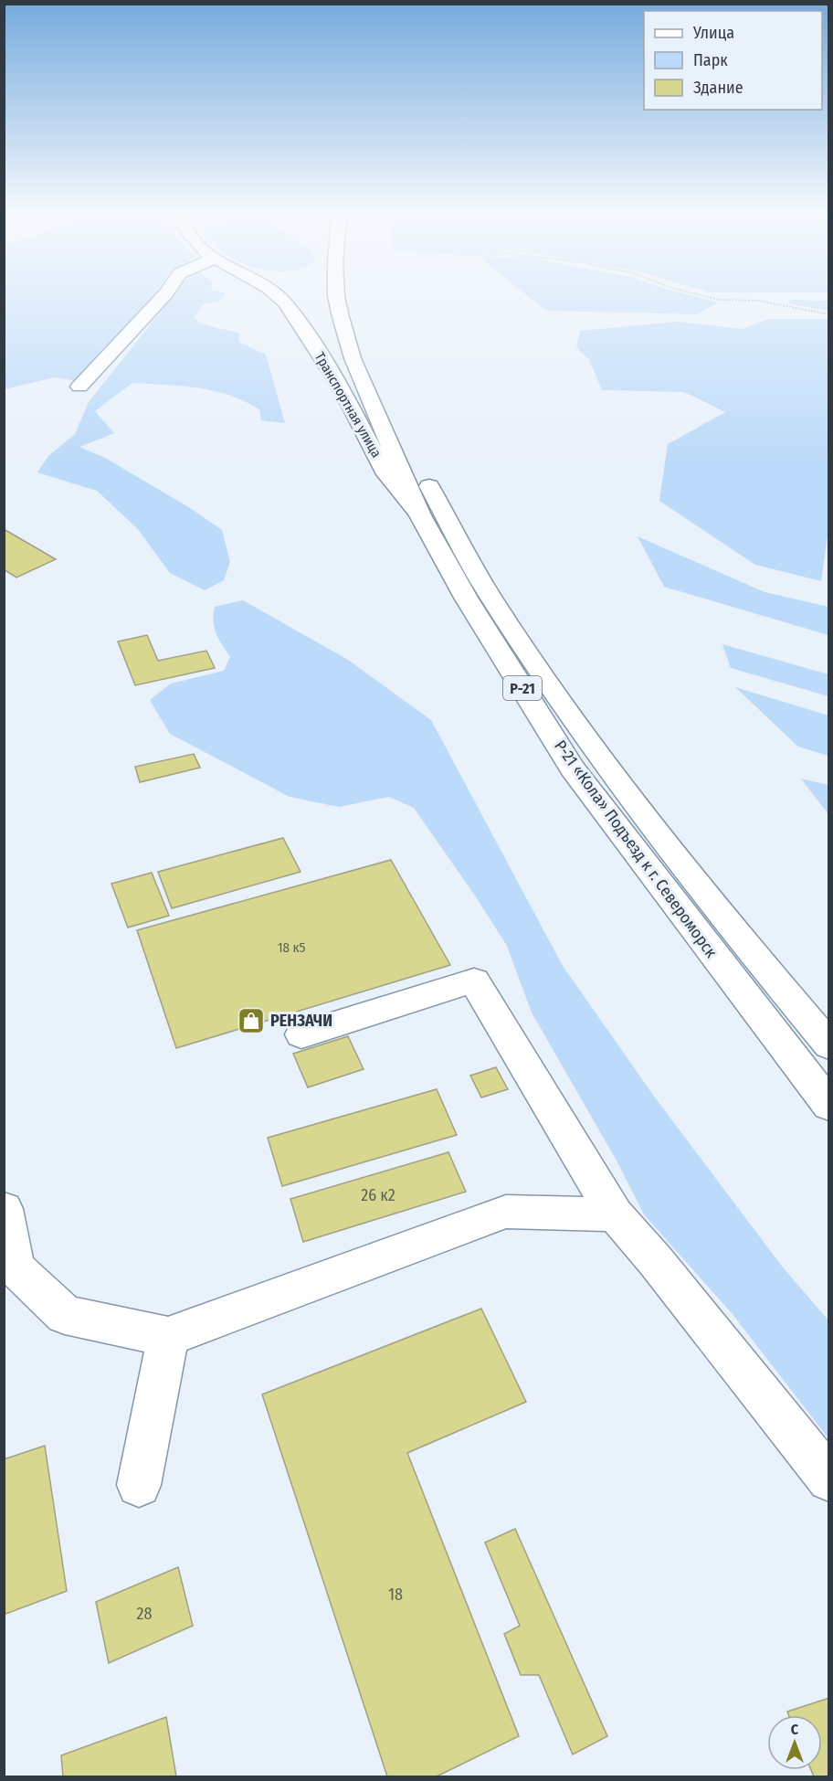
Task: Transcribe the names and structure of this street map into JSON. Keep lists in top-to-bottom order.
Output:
{
  "streets": {
    "main road": ["Транспортная улица", "Р-21", "Р-21 «Кола» Подъезд к г. Североморск"]
  },
  "crossings": [
    ["Транспортная улица", "Р-21 «Кола» Подъезд к г. Североморск"]
  ],
  "places": {
    "shop": ["РЕНЗАЧИ"]
  },
  "house_numbers": [
    "18 к5",
    "26 к2",
    "18",
    "28"
  ],
  "legend": ["Улица", "Парк", "Здание"],
  "north": "top"
}
